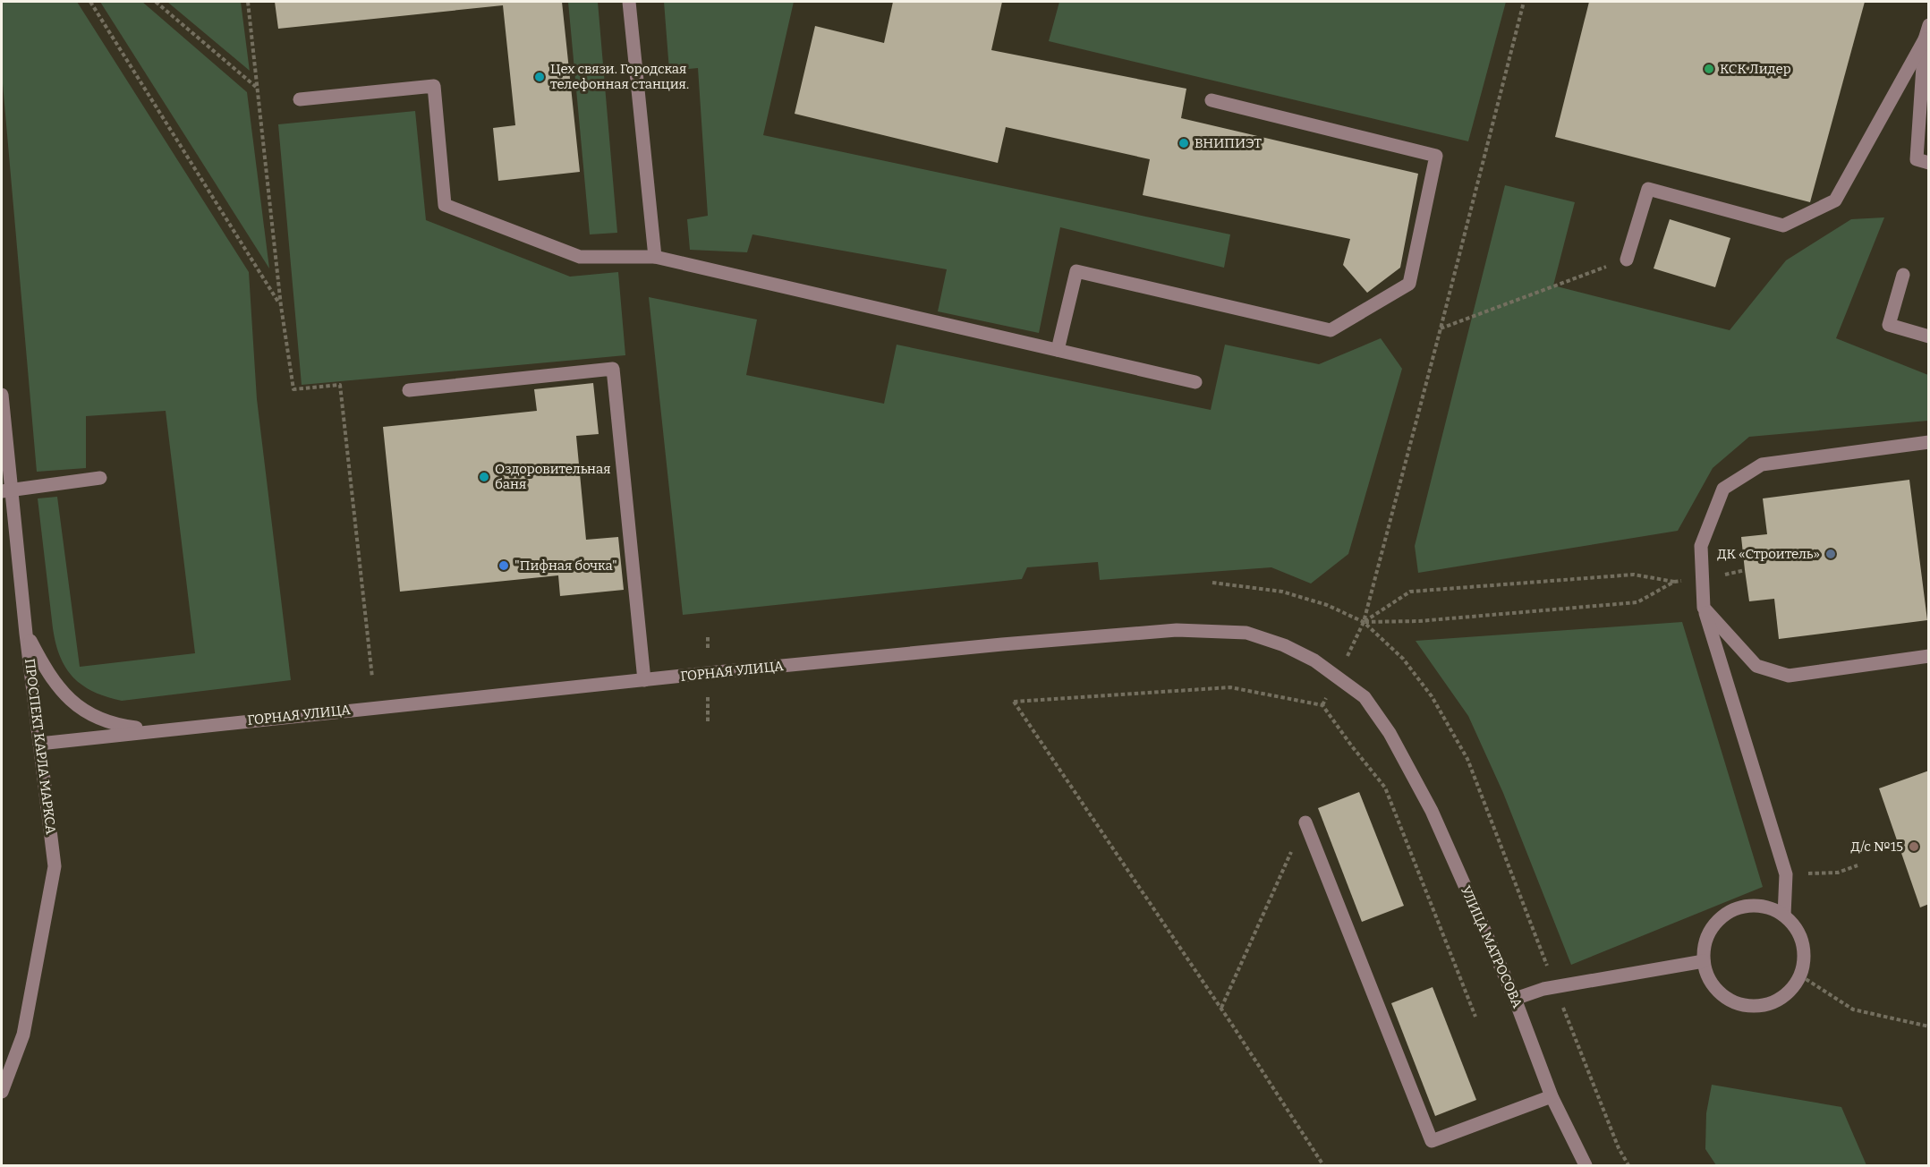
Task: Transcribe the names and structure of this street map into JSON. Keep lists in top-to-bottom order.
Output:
{
  "streets": {
    "street": ["ГОРНАЯ УЛИЦА", "ПРОСПЕКТ КАРЛА МАРКСА", "УЛИЦА МАТРОСОВА"]
  },
  "crossings": [
    ["ГОРНАЯ УЛИЦА", "ПРОСПЕКТ КАРЛА МАРКСА"],
    ["ГОРНАЯ УЛИЦА", "УЛИЦА МАТРОСОВА"]
  ],
  "places": [
    "КСК Лидер",
    "Цех связи. Городская телефонная станция.",
    "ВНИПИЭТ",
    "Оздоровительная баня",
    "ДК «Строитель»",
    "\"Пифная бочка\"",
    "Д/с №15"
  ]
}
